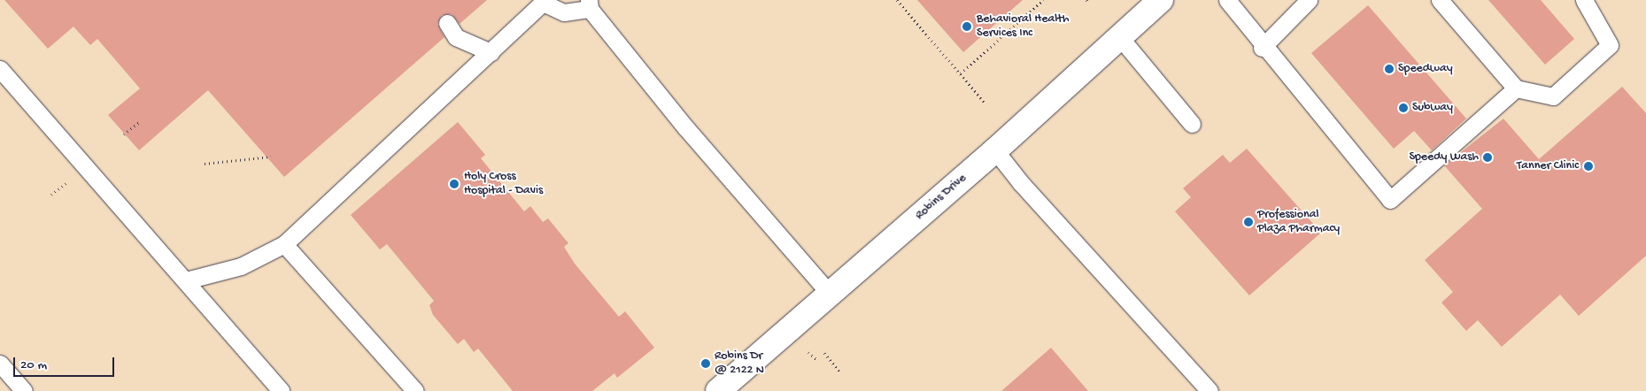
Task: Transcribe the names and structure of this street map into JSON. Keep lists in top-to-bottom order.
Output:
{
  "streets": {
    "street": ["Robins Drive"]
  },
  "places": [
    "Behavioral Health Services Inc",
    "Speedway",
    "Subway",
    "Speedy Wash",
    "Tanner Clinic",
    "Holy Cross Hospital - Davis",
    "Professional Plaza Pharmacy",
    "Robins Dr @ 2122 N"
  ],
  "scale_bar": "20 m"
}
